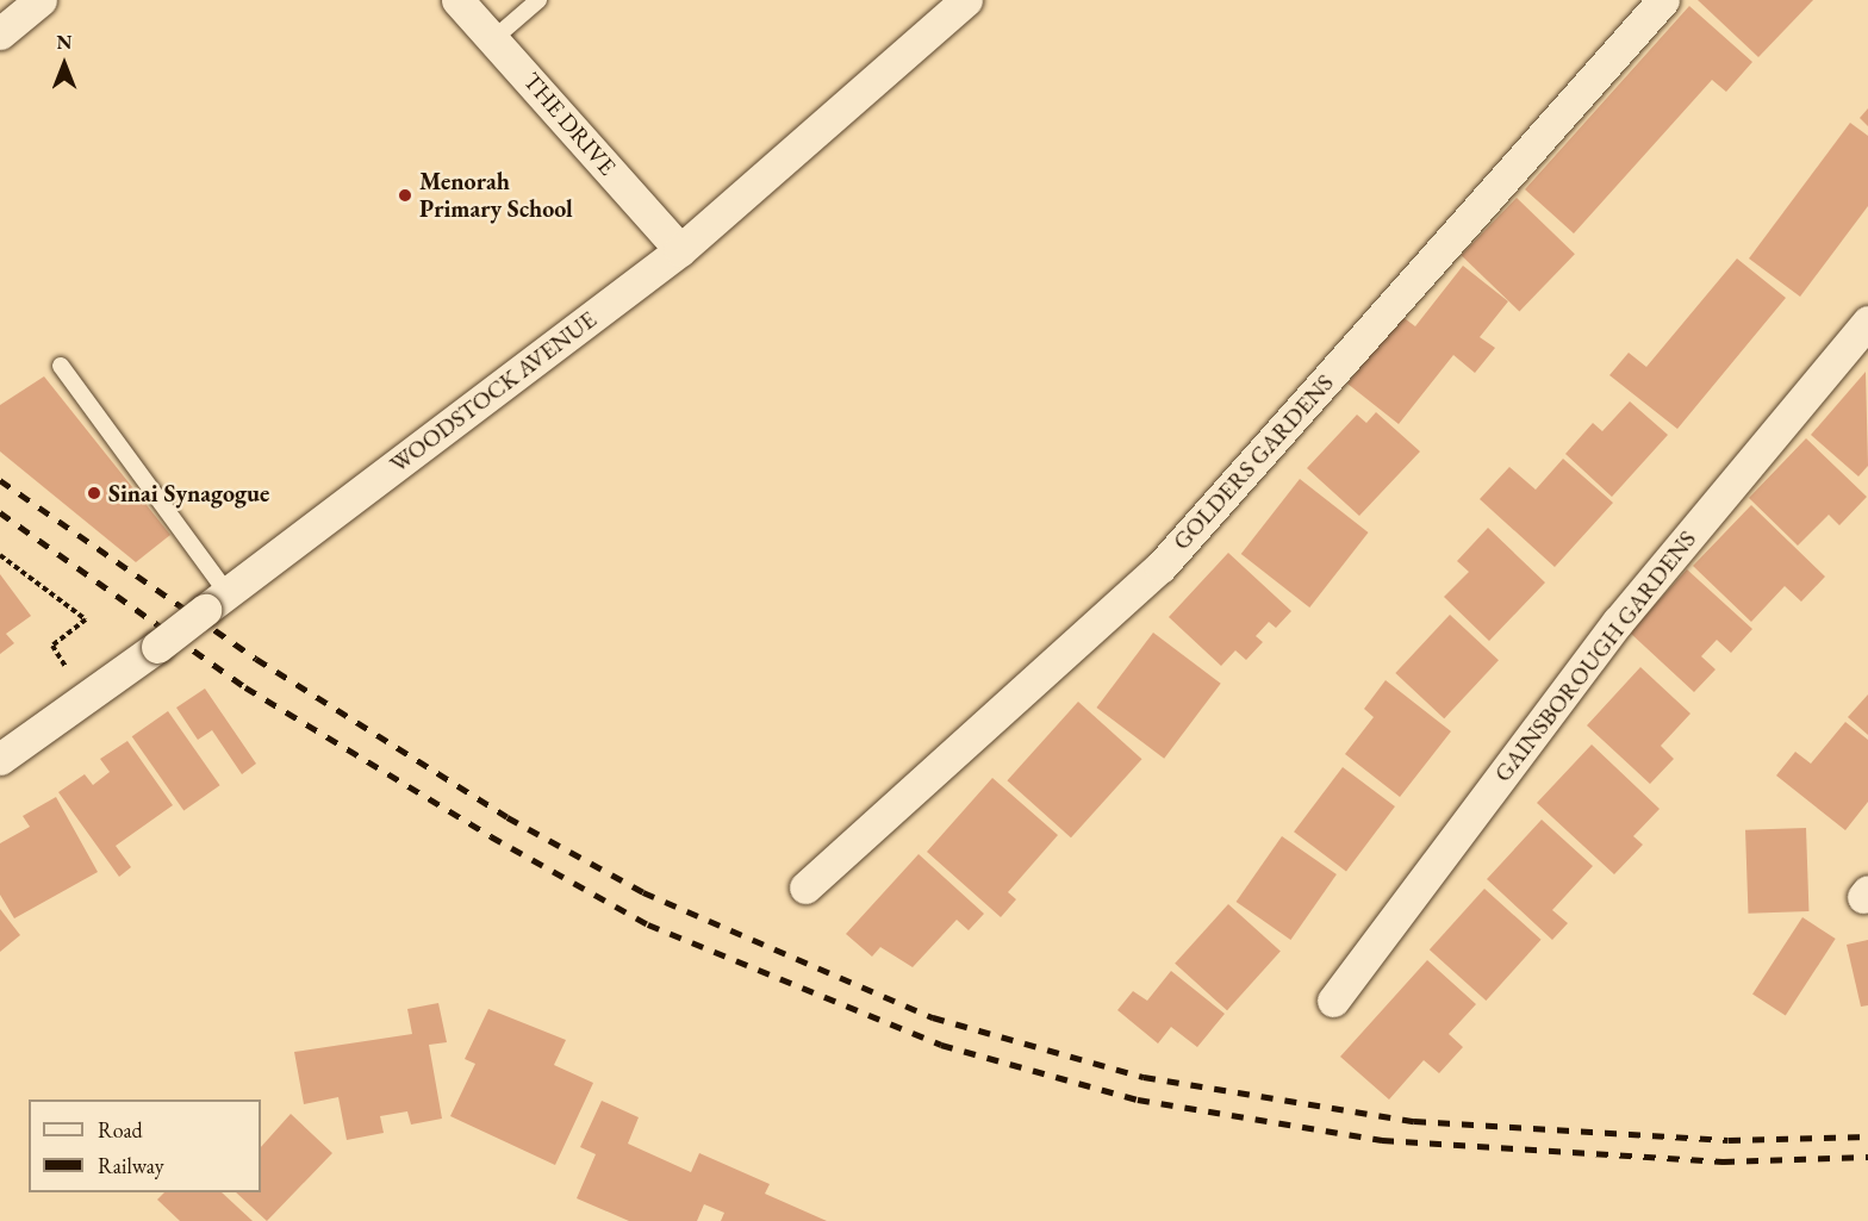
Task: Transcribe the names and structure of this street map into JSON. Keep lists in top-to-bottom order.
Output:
{
  "streets": {
    "street": [
      "THE DRIVE",
      "WOODSTOCK AVENUE",
      "GOLDERS GARDENS",
      "GAINSBOROUGH GARDENS"
    ]
  },
  "crossings": [
    ["THE DRIVE", "WOODSTOCK AVENUE"]
  ],
  "places": ["Menorah Primary School", "Sinai Synagogue"],
  "legend": ["Road", "Railway"],
  "north": "top"
}
